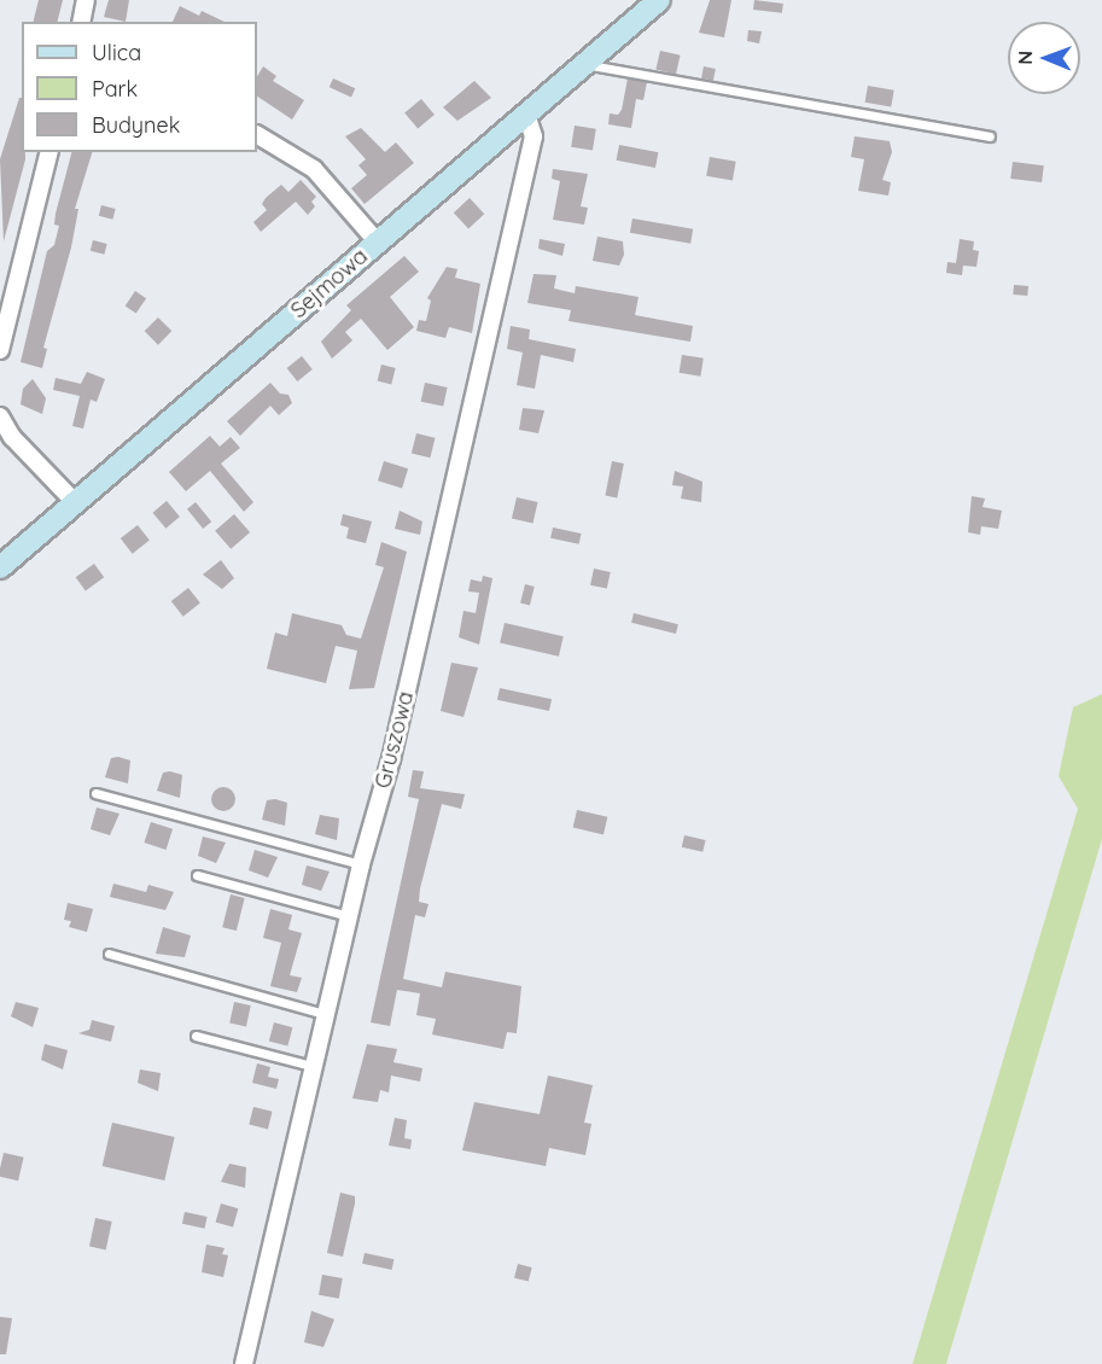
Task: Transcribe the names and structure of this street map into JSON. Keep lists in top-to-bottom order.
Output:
{
  "streets": {
    "main road": ["Sejmowa"],
    "street": ["Gruszowa"]
  },
  "crossings": [
    ["Sejmowa", "Gruszowa"]
  ],
  "legend": ["Ulica", "Park", "Budynek"],
  "north": "left"
}
